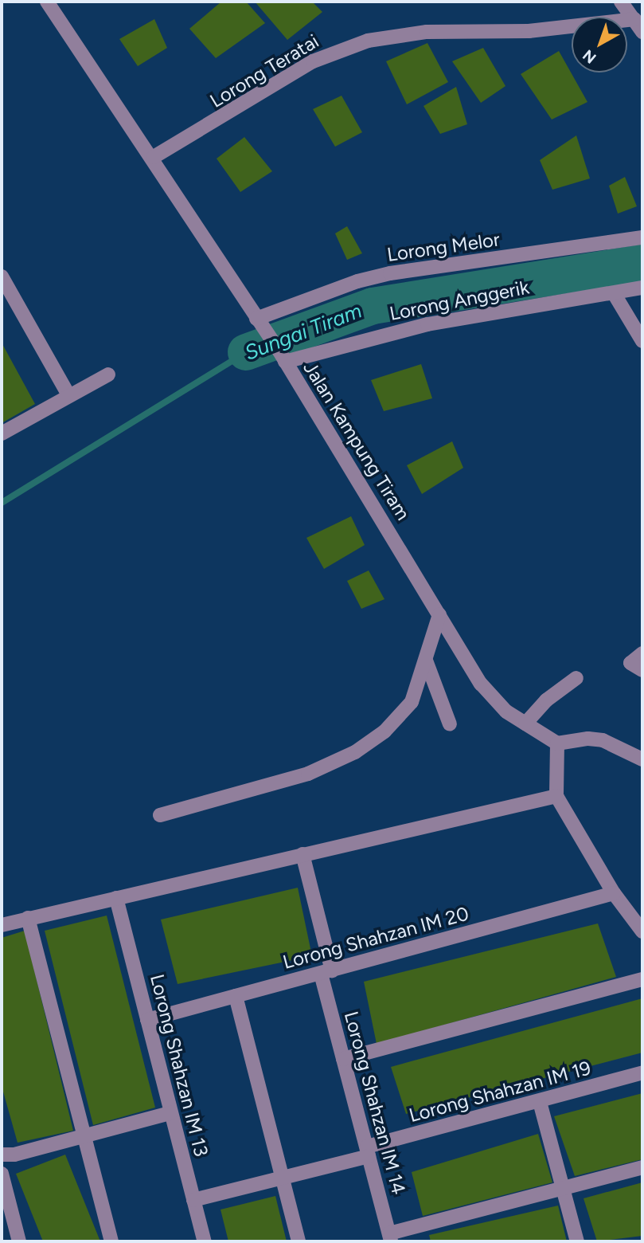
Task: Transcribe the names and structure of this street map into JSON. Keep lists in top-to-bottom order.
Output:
{
  "streets": {
    "street": [
      "Lorong Teratai",
      "Lorong Melor",
      "Lorong Anggerik",
      "Jalan Kampung Tiram",
      "Lorong Shahzan IM 20",
      "Lorong Shahzan IM 13",
      "Lorong Shahzan IM 19",
      "Lorong Shahzan IM 14"
    ]
  },
  "crossings": [
    ["Lorong Teratai", "Jalan Kampung Tiram"],
    ["Lorong Melor", "Jalan Kampung Tiram"],
    ["Lorong Anggerik", "Jalan Kampung Tiram"],
    ["Lorong Shahzan IM 20", "Lorong Shahzan IM 13"],
    ["Lorong Shahzan IM 20", "Lorong Shahzan IM 14"],
    ["Lorong Shahzan IM 13", "Lorong Shahzan IM 19"],
    ["Lorong Shahzan IM 19", "Lorong Shahzan IM 14"]
  ],
  "water": ["Sungai Tiram"],
  "north": "bottom left"
}
